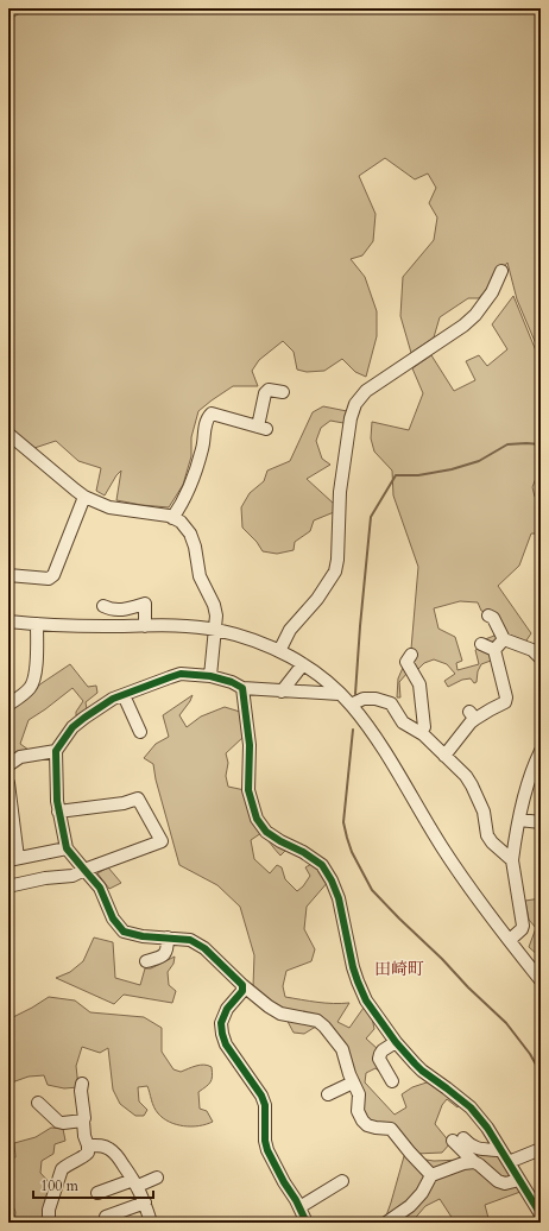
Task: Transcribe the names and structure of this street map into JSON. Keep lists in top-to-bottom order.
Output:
{
  "districts": ["田崎町"],
  "scale_bar": "100 m"
}
